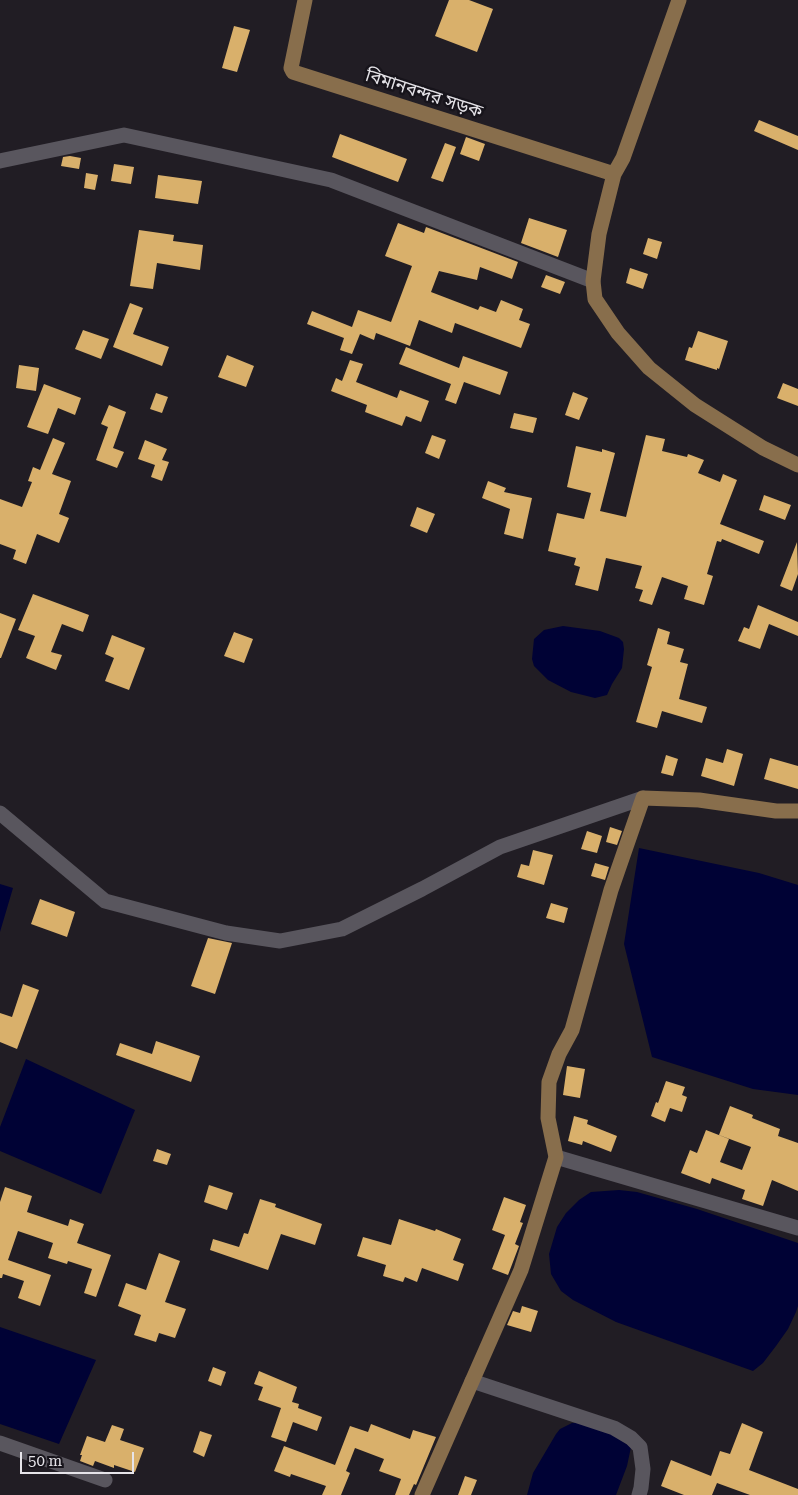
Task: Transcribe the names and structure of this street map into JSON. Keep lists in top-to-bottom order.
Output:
{
  "streets": {
    "main road": ["বিমানবন্দর সড়ক"]
  },
  "scale_bar": "50 m"
}
